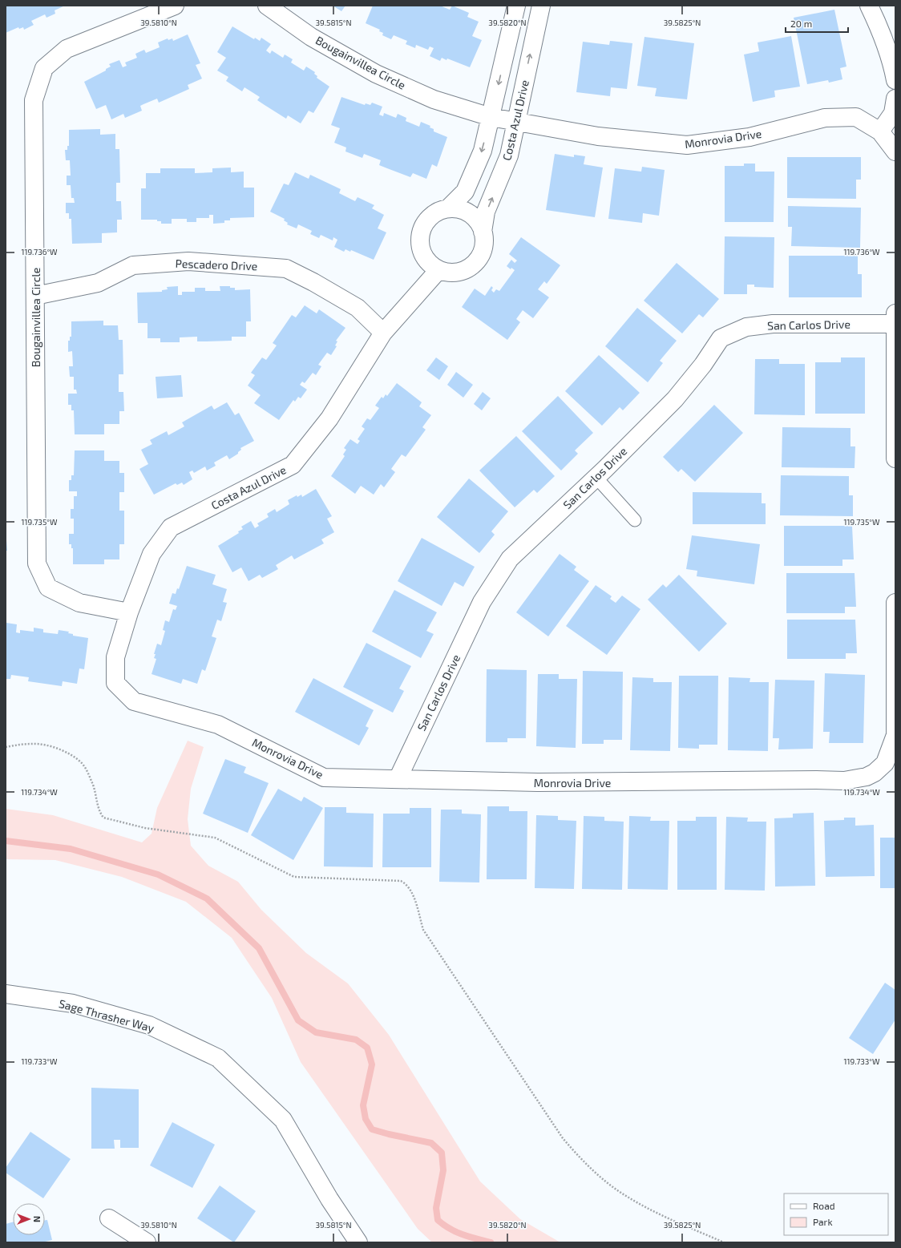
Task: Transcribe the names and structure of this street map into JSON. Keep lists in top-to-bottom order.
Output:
{
  "streets": {
    "street": [
      "Bougainvillea Circle",
      "Costa Azul Drive",
      "Monrovia Drive",
      "Pescadero Drive",
      "San Carlos Drive",
      "Sage Thrasher Way"
    ]
  },
  "crossings": [
    ["Bougainvillea Circle", "Costa Azul Drive"],
    ["Bougainvillea Circle", "Monrovia Drive"],
    ["Bougainvillea Circle", "Pescadero Drive"],
    ["Costa Azul Drive", "Monrovia Drive"],
    ["Costa Azul Drive", "Pescadero Drive"],
    ["Monrovia Drive", "San Carlos Drive"]
  ],
  "legend": ["Road", "Park"],
  "scale_bar": "20 m",
  "north": "right",
  "coordinates": [
    "39.5810°N",
    "39.5815°N",
    "39.5820°N",
    "39.5825°N",
    "119.736°W",
    "119.735°W",
    "119.734°W",
    "119.733°W"
  ]
}
